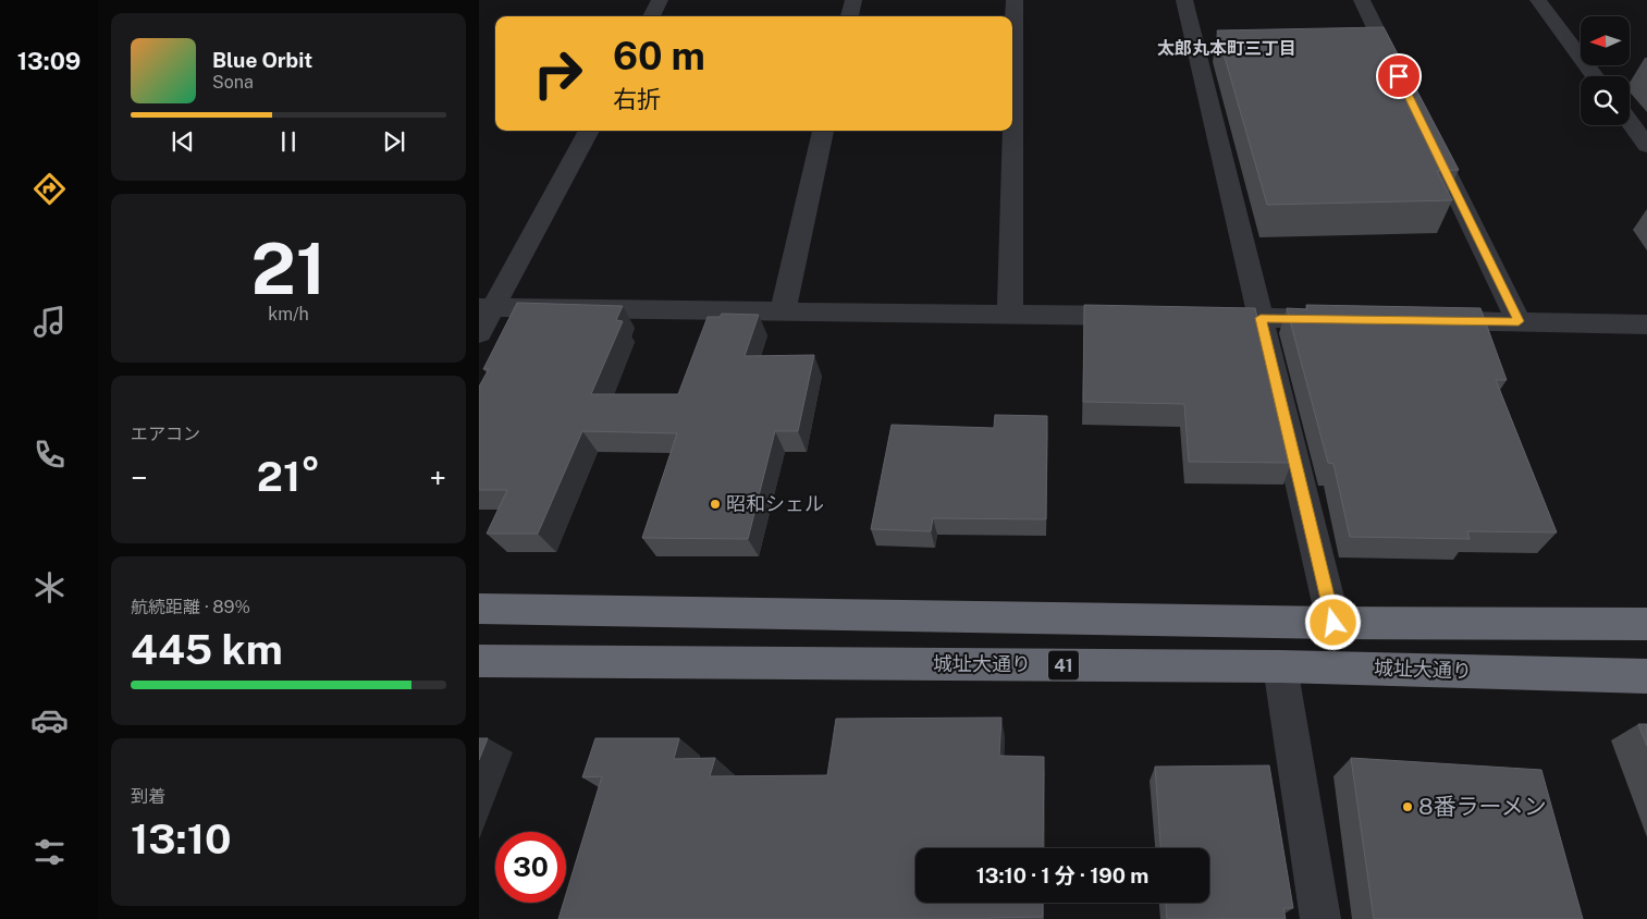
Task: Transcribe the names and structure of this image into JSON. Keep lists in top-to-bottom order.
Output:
{
  "streets": {
    "highway": ["城址大通り", "41"]
  },
  "districts": ["太郎丸本町三丁目"],
  "places": ["昭和シェル", "8番ラーメン"],
  "north": "left",
  "page": {
    "tabs": "13:09",
    "turn": ["60 m", "右折"],
    "song": ["Blue Orbit", "Sona"],
    "tile": [
      ["21", "km/h"],
      "エアコン",
      ["航続距離 · 89%", "445 km"],
      ["到着", "13:10"]
    ],
    "heat": ["−", "21°", "+"],
    "limit": "30",
    "trip": "13:10 · 1 分 · 190 m"
  }
}
